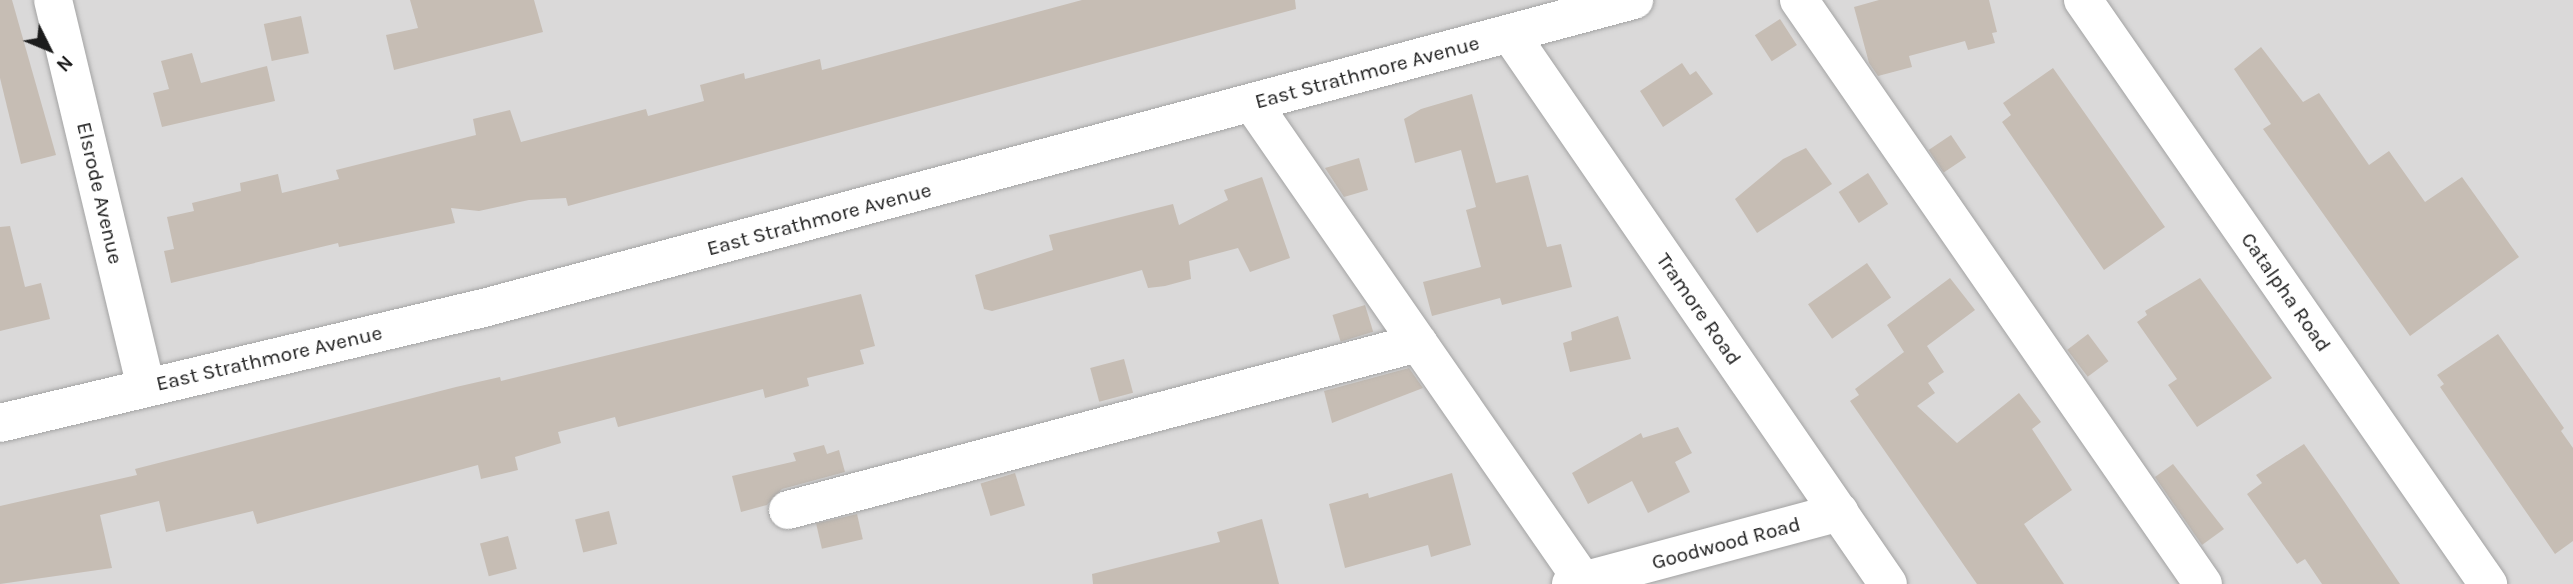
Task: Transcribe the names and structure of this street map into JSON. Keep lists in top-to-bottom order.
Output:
{
  "streets": {
    "street": [
      "East Strathmore Avenue",
      "Elsrode Avenue",
      "Catalpha Road",
      "Tramore Road",
      "Goodwood Road"
    ]
  },
  "crossings": [
    ["East Strathmore Avenue", "Elsrode Avenue"],
    ["East Strathmore Avenue", "Tramore Road"],
    ["Tramore Road", "Goodwood Road"]
  ],
  "north": "bottom right"
}
